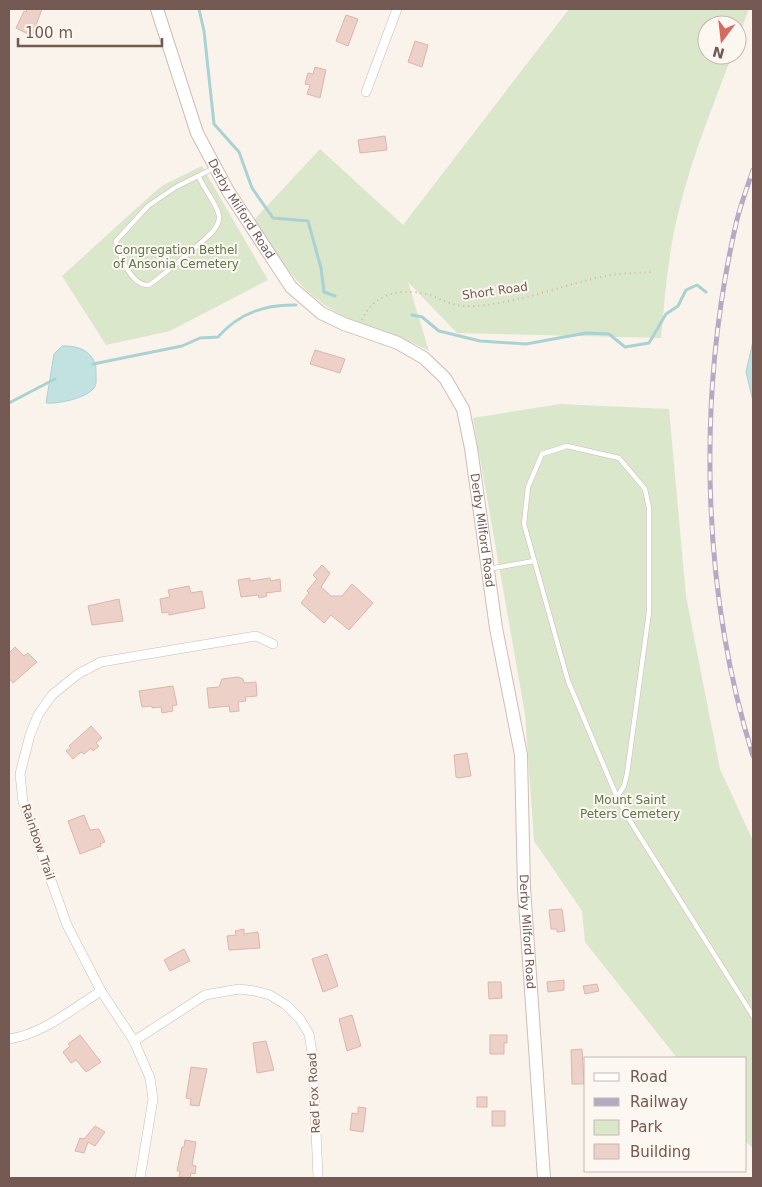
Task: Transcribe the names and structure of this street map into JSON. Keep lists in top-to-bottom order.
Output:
{
  "streets": {
    "main road": ["Derby Milford Road"],
    "street": ["Rainbow Trail", "Red Fox Road"],
    "path": ["Short Road"]
  },
  "crossings": [
    ["Derby Milford Road", "Short Road"],
    ["Rainbow Trail", "Red Fox Road"]
  ],
  "parks": ["Congregation Bethel of Ansonia Cemetery", "Mount Saint Peters Cemetery"],
  "legend": [
    "Road",
    "Railway",
    "Park",
    "Building"
  ],
  "scale_bar": "100 m",
  "north": "bottom"
}
